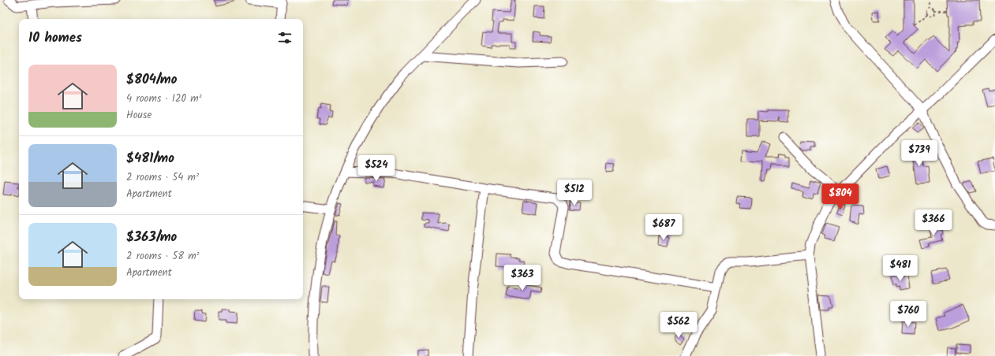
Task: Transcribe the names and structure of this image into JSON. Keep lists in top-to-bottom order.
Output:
{
  "page": {
    "heading": "10 homes",
    "list": [
      {
        "name": "$804/mo",
        "note": "4 rooms · 120 m² · House"
      },
      {
        "name": "$481/mo",
        "note": "2 rooms · 54 m² · Apartment"
      },
      {
        "name": "$363/mo",
        "note": "2 rooms · 58 m² · Apartment"
      }
    ],
    "price": [
      "$739",
      "$524",
      "$512",
      "$804",
      "$366",
      "$687",
      "$481",
      "$363",
      "$760",
      "$562"
    ]
  }
}
